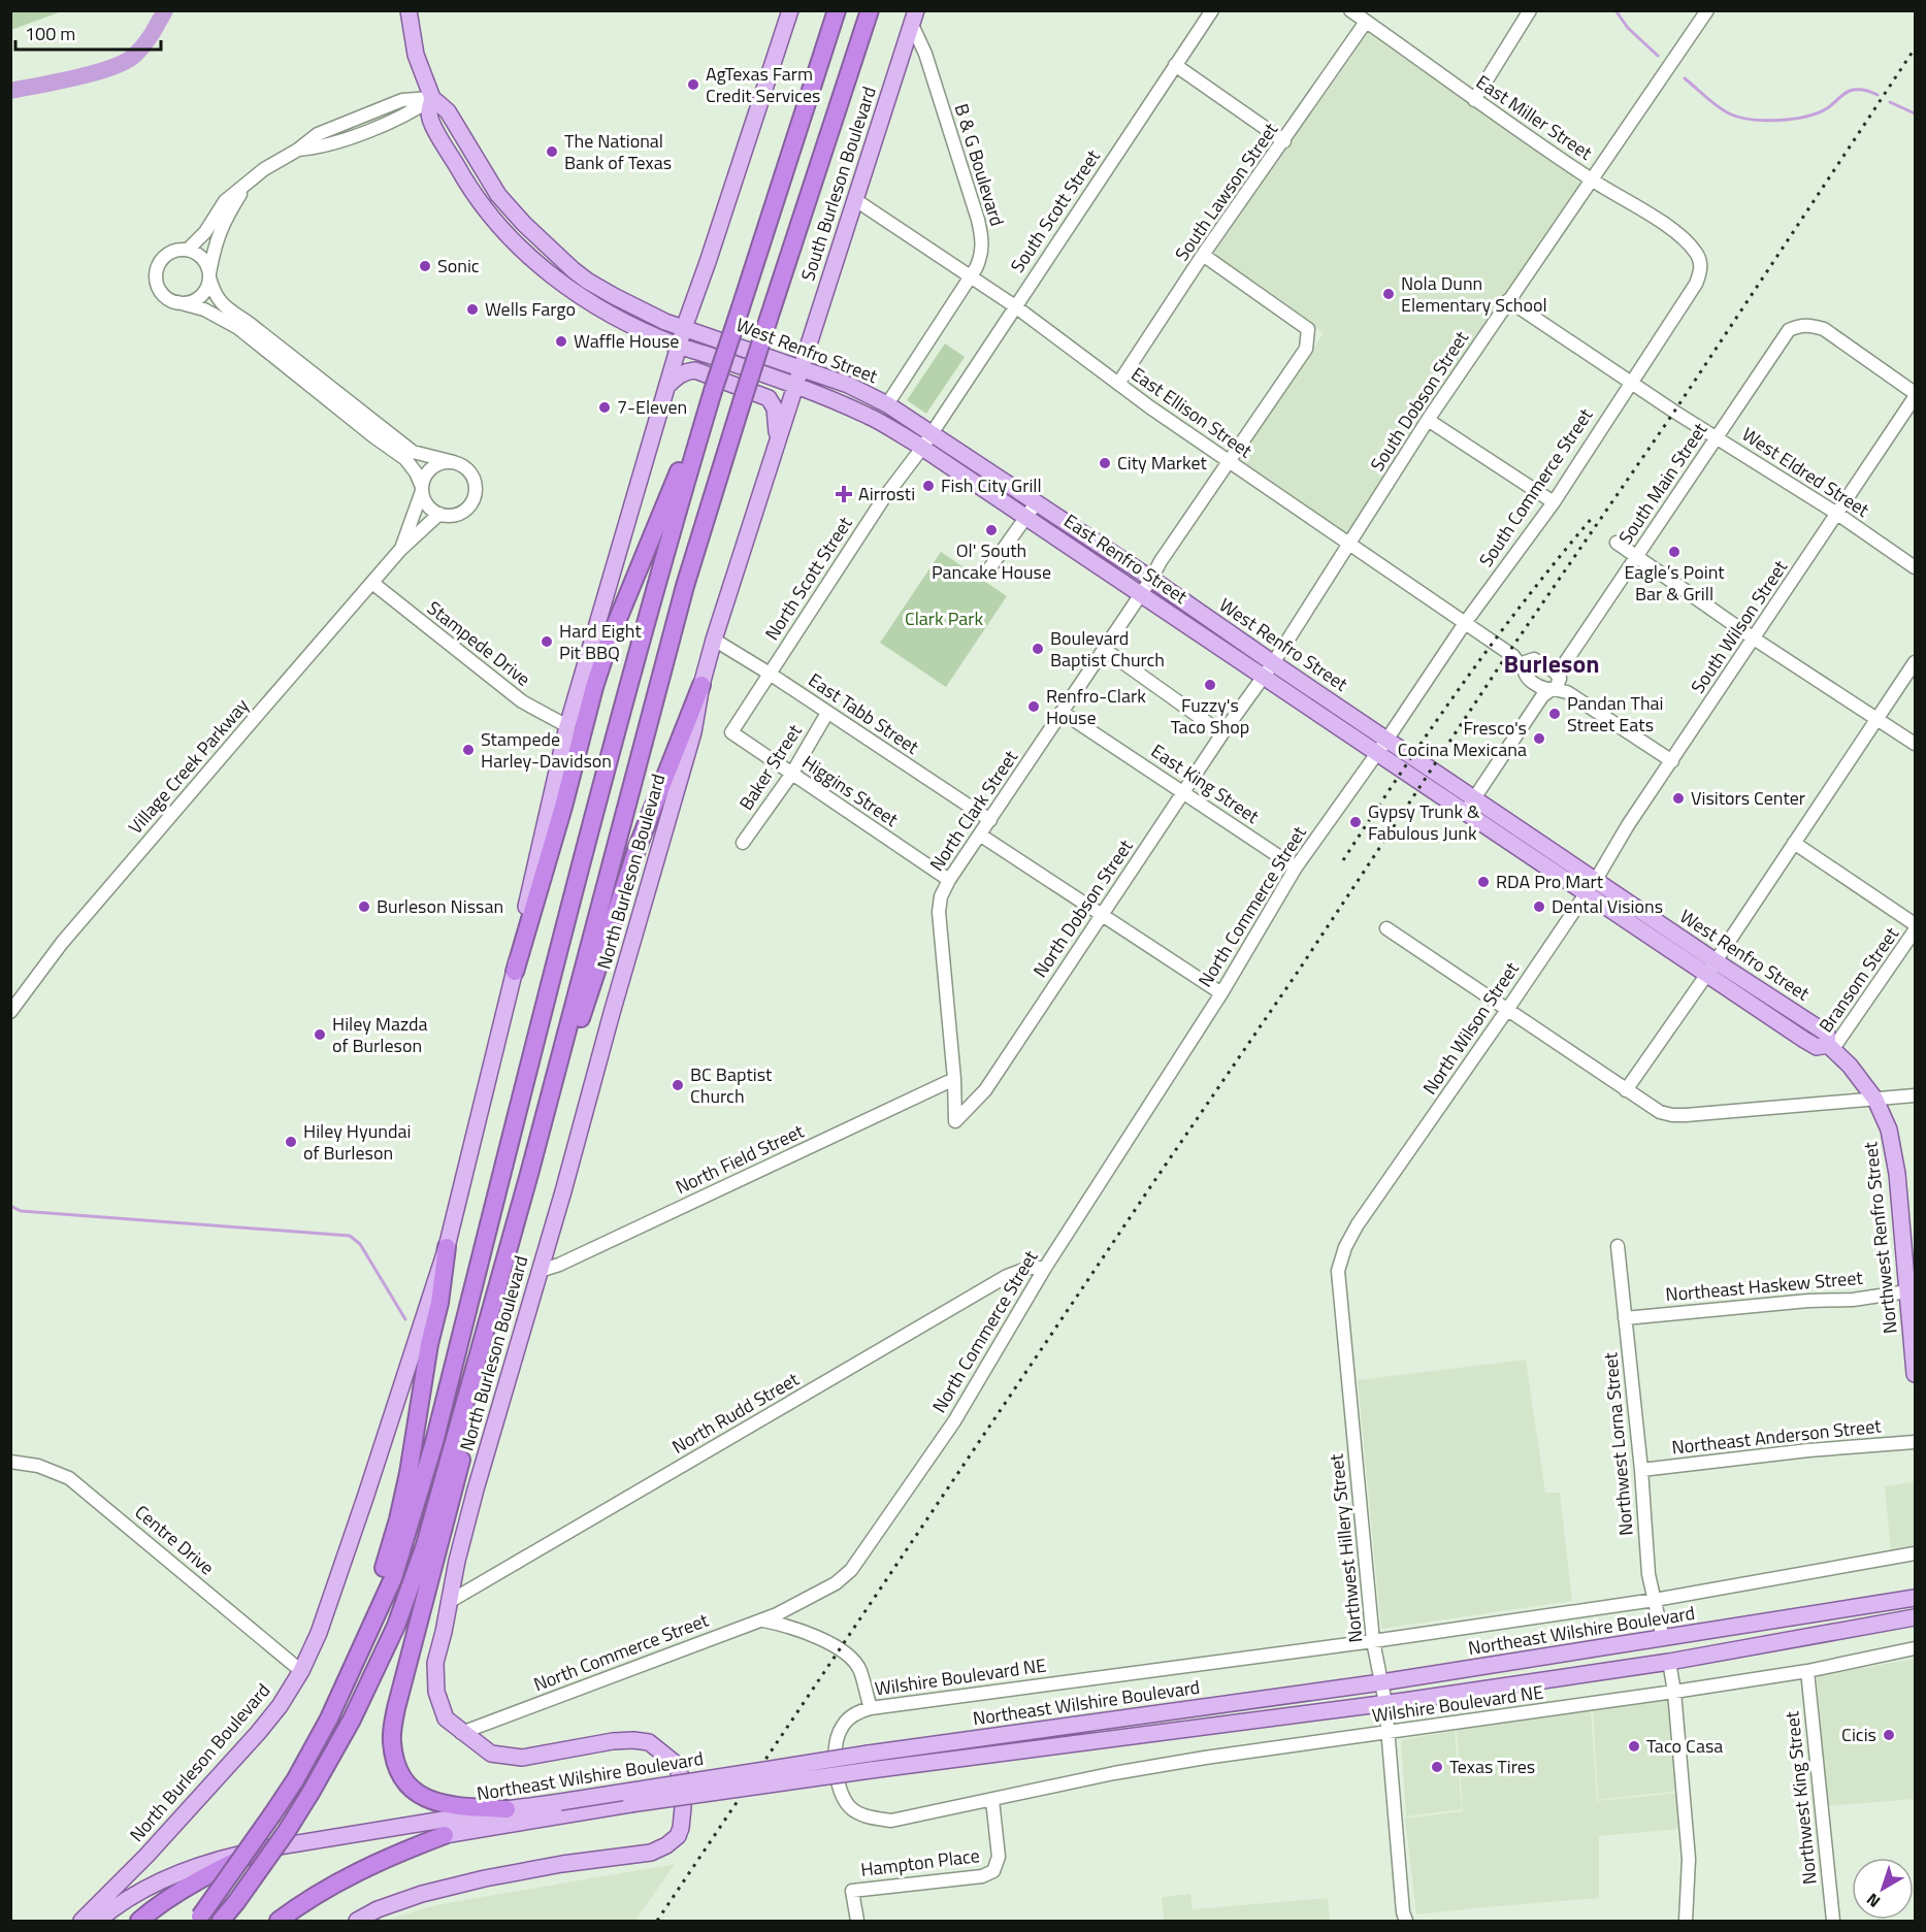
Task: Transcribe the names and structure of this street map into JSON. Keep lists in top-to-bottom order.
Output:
{
  "streets": {
    "main road": [
      "South Burleson Boulevard",
      "West Renfro Street",
      "East Renfro Street",
      "North Burleson Boulevard",
      "Northwest Renfro Street",
      "Northeast Wilshire Boulevard"
    ],
    "street": [
      "East Miller Street",
      "B & G Boulevard",
      "South Lawson Street",
      "South Scott Street",
      "South Dobson Street",
      "East Ellison Street",
      "West Eldred Street",
      "South Main Street",
      "South Commerce Street",
      "North Scott Street",
      "South Wilson Street",
      "Stampede Drive",
      "East Tabb Street",
      "Village Creek Parkway",
      "Baker Street",
      "East King Street",
      "Higgins Street",
      "North Clark Street",
      "North Commerce Street",
      "North Dobson Street",
      "Bransom Street",
      "North Wilson Street",
      "North Field Street",
      "Northeast Haskew Street",
      "North Rudd Street",
      "Northeast Anderson Street",
      "Northwest Lorna Street",
      "Centre Drive",
      "Northwest Hillery Street",
      "Wilshire Boulevard NE",
      "Northwest King Street",
      "Hampton Place"
    ]
  },
  "crossings": [
    ["East Miller Street", "South Lawson Street"],
    ["East Miller Street", "South Dobson Street"],
    ["East Miller Street", "South Commerce Street"],
    ["B & G Boulevard", "South Burleson Boulevard"],
    ["B & G Boulevard", "West Renfro Street"],
    ["B & G Boulevard", "East Ellison Street"],
    ["South Burleson Boulevard", "West Renfro Street"],
    ["South Burleson Boulevard", "East Ellison Street"],
    ["South Burleson Boulevard", "North Burleson Boulevard"],
    ["South Lawson Street", "East Ellison Street"],
    ["South Lawson Street", "North Clark Street"],
    ["South Scott Street", "West Renfro Street"],
    ["South Scott Street", "East Ellison Street"],
    ["South Scott Street", "East Renfro Street"],
    ["South Scott Street", "North Scott Street"],
    ["West Renfro Street", "South Dobson Street"],
    ["West Renfro Street", "South Main Street"],
    ["West Renfro Street", "South Commerce Street"],
    ["West Renfro Street", "East Renfro Street"],
    ["West Renfro Street", "North Scott Street"],
    ["West Renfro Street", "South Wilson Street"],
    ["West Renfro Street", "North Clark Street"],
    ["West Renfro Street", "North Burleson Boulevard"],
    ["West Renfro Street", "North Commerce Street"],
    ["West Renfro Street", "Bransom Street"],
    ["West Renfro Street", "North Wilson Street"],
    ["West Renfro Street", "Northwest Renfro Street"],
    ["South Dobson Street", "East Ellison Street"],
    ["South Dobson Street", "West Eldred Street"],
    ["South Dobson Street", "East Renfro Street"],
    ["South Dobson Street", "North Dobson Street"],
    ["East Ellison Street", "South Main Street"],
    ["East Ellison Street", "South Commerce Street"],
    ["East Ellison Street", "South Wilson Street"],
    ["East Ellison Street", "North Clark Street"],
    ["West Eldred Street", "South Main Street"],
    ["West Eldred Street", "South Commerce Street"],
    ["West Eldred Street", "South Wilson Street"],
    ["South Main Street", "South Wilson Street"],
    ["South Commerce Street", "North Commerce Street"],
    ["East Renfro Street", "North Scott Street"],
    ["East Renfro Street", "North Clark Street"],
    ["East Renfro Street", "North Burleson Boulevard"],
    ["East Renfro Street", "North Commerce Street"],
    ["East Renfro Street", "North Dobson Street"],
    ["North Scott Street", "East Tabb Street"],
    ["North Scott Street", "Higgins Street"],
    ["South Wilson Street", "North Wilson Street"],
    ["Stampede Drive", "Village Creek Parkway"],
    ["Stampede Drive", "North Burleson Boulevard"],
    ["East Tabb Street", "Baker Street"],
    ["East Tabb Street", "North Clark Street"],
    ["East Tabb Street", "North Burleson Boulevard"],
    ["Baker Street", "Higgins Street"],
    ["East King Street", "North Clark Street"],
    ["East King Street", "North Commerce Street"],
    ["East King Street", "North Dobson Street"],
    ["Higgins Street", "North Clark Street"],
    ["North Clark Street", "North Dobson Street"],
    ["North Clark Street", "North Field Street"],
    ["North Burleson Boulevard", "North Commerce Street"],
    ["North Burleson Boulevard", "North Field Street"],
    ["North Burleson Boulevard", "North Rudd Street"],
    ["North Burleson Boulevard", "Centre Drive"],
    ["North Commerce Street", "North Rudd Street"],
    ["North Dobson Street", "North Field Street"],
    ["North Wilson Street", "Northwest Hillery Street"],
    ["Northwest Renfro Street", "Northeast Haskew Street"],
    ["Northeast Haskew Street", "Northwest Lorna Street"],
    ["Northeast Anderson Street", "Northwest Lorna Street"],
    ["Northwest Lorna Street", "Northeast Wilshire Boulevard"],
    ["Northwest Lorna Street", "Wilshire Boulevard NE"],
    ["Northwest Hillery Street", "Northeast Wilshire Boulevard"],
    ["Northwest Hillery Street", "Wilshire Boulevard NE"],
    ["Wilshire Boulevard NE", "Northwest King Street"],
    ["Wilshire Boulevard NE", "Hampton Place"]
  ],
  "districts": ["Burleson"],
  "parks": ["Clark Park"],
  "places": {
    "other": [
      "AgTexas Farm Credit Services",
      "The National Bank of Texas",
      "Sonic",
      "Nola Dunn Elementary School",
      "Wells Fargo",
      "Waffle House",
      "7-Eleven",
      "City Market",
      "Fish City Grill",
      "Ol' South Pancake House",
      "Eagle’s Point Bar & Grill",
      "Hard Eight Pit BBQ",
      "Boulevard Baptist Church",
      "Fuzzy's Taco Shop",
      "Renfro-Clark House",
      "Pandan Thai Street Eats",
      "Fresco's Cocina Mexicana",
      "Stampede Harley-Davidson",
      "Visitors Center",
      "Gypsy Trunk & Fabulous Junk",
      "RDA Pro Mart",
      "Burleson Nissan",
      "Dental Visions",
      "Hiley Mazda of Burleson",
      "BC Baptist Church",
      "Hiley Hyundai of Burleson",
      "Cicis",
      "Taco Casa",
      "Texas Tires"
    ],
    "health": ["Airrosti"]
  },
  "scale_bar": "100 m",
  "north": "bottom left"
}
